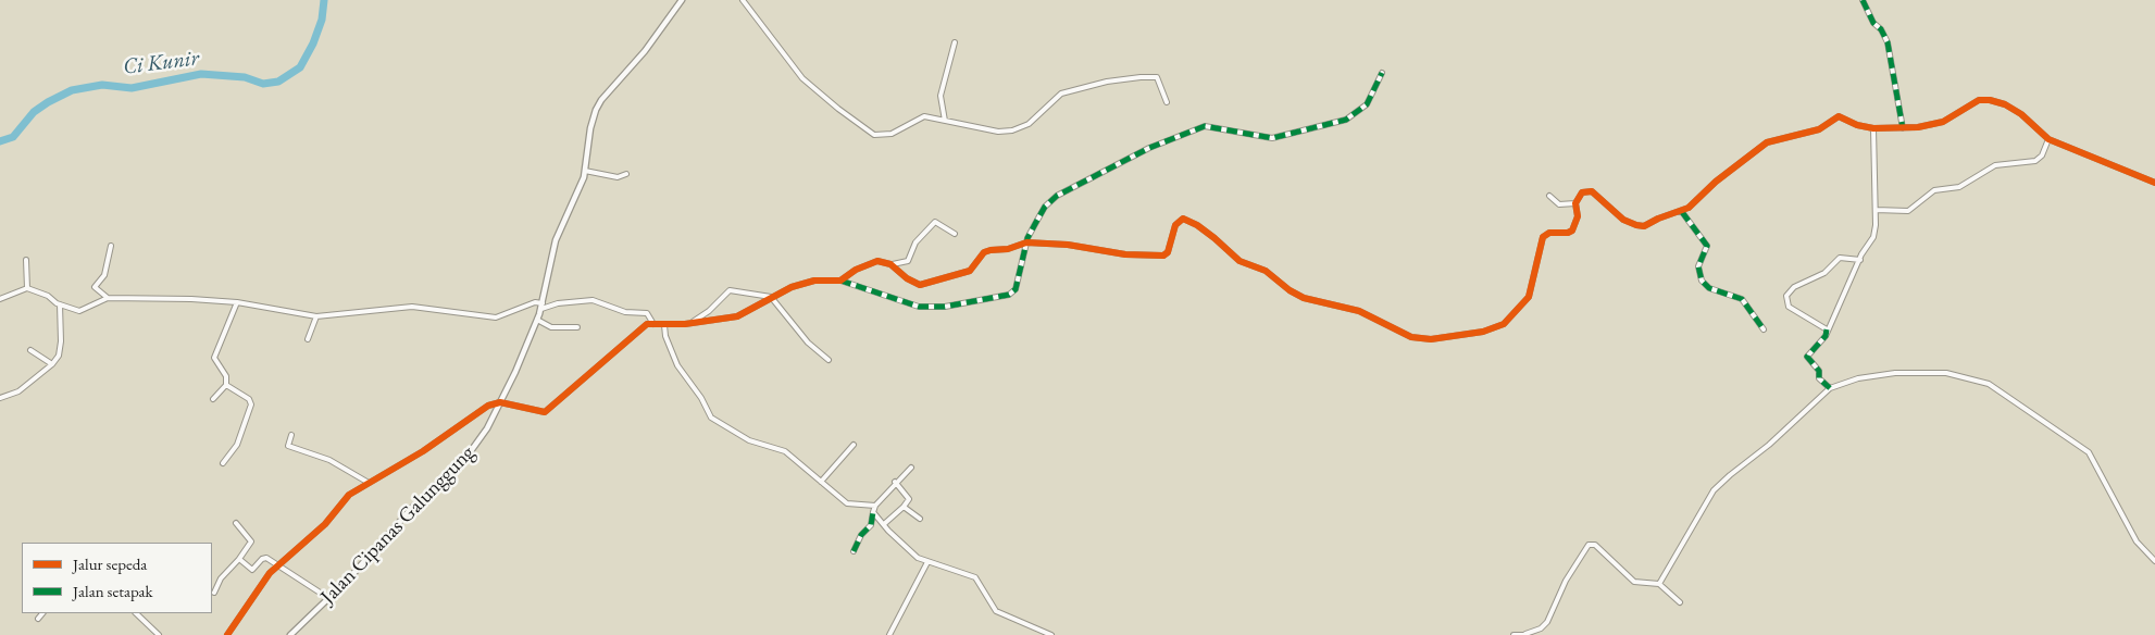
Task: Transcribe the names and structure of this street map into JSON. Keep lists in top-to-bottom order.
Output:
{
  "streets": {
    "street": ["Jalan Cipanas Galunggung"]
  },
  "water": ["Ci Kunir"],
  "legend": ["Jalur sepeda", "Jalan setapak"]
}
